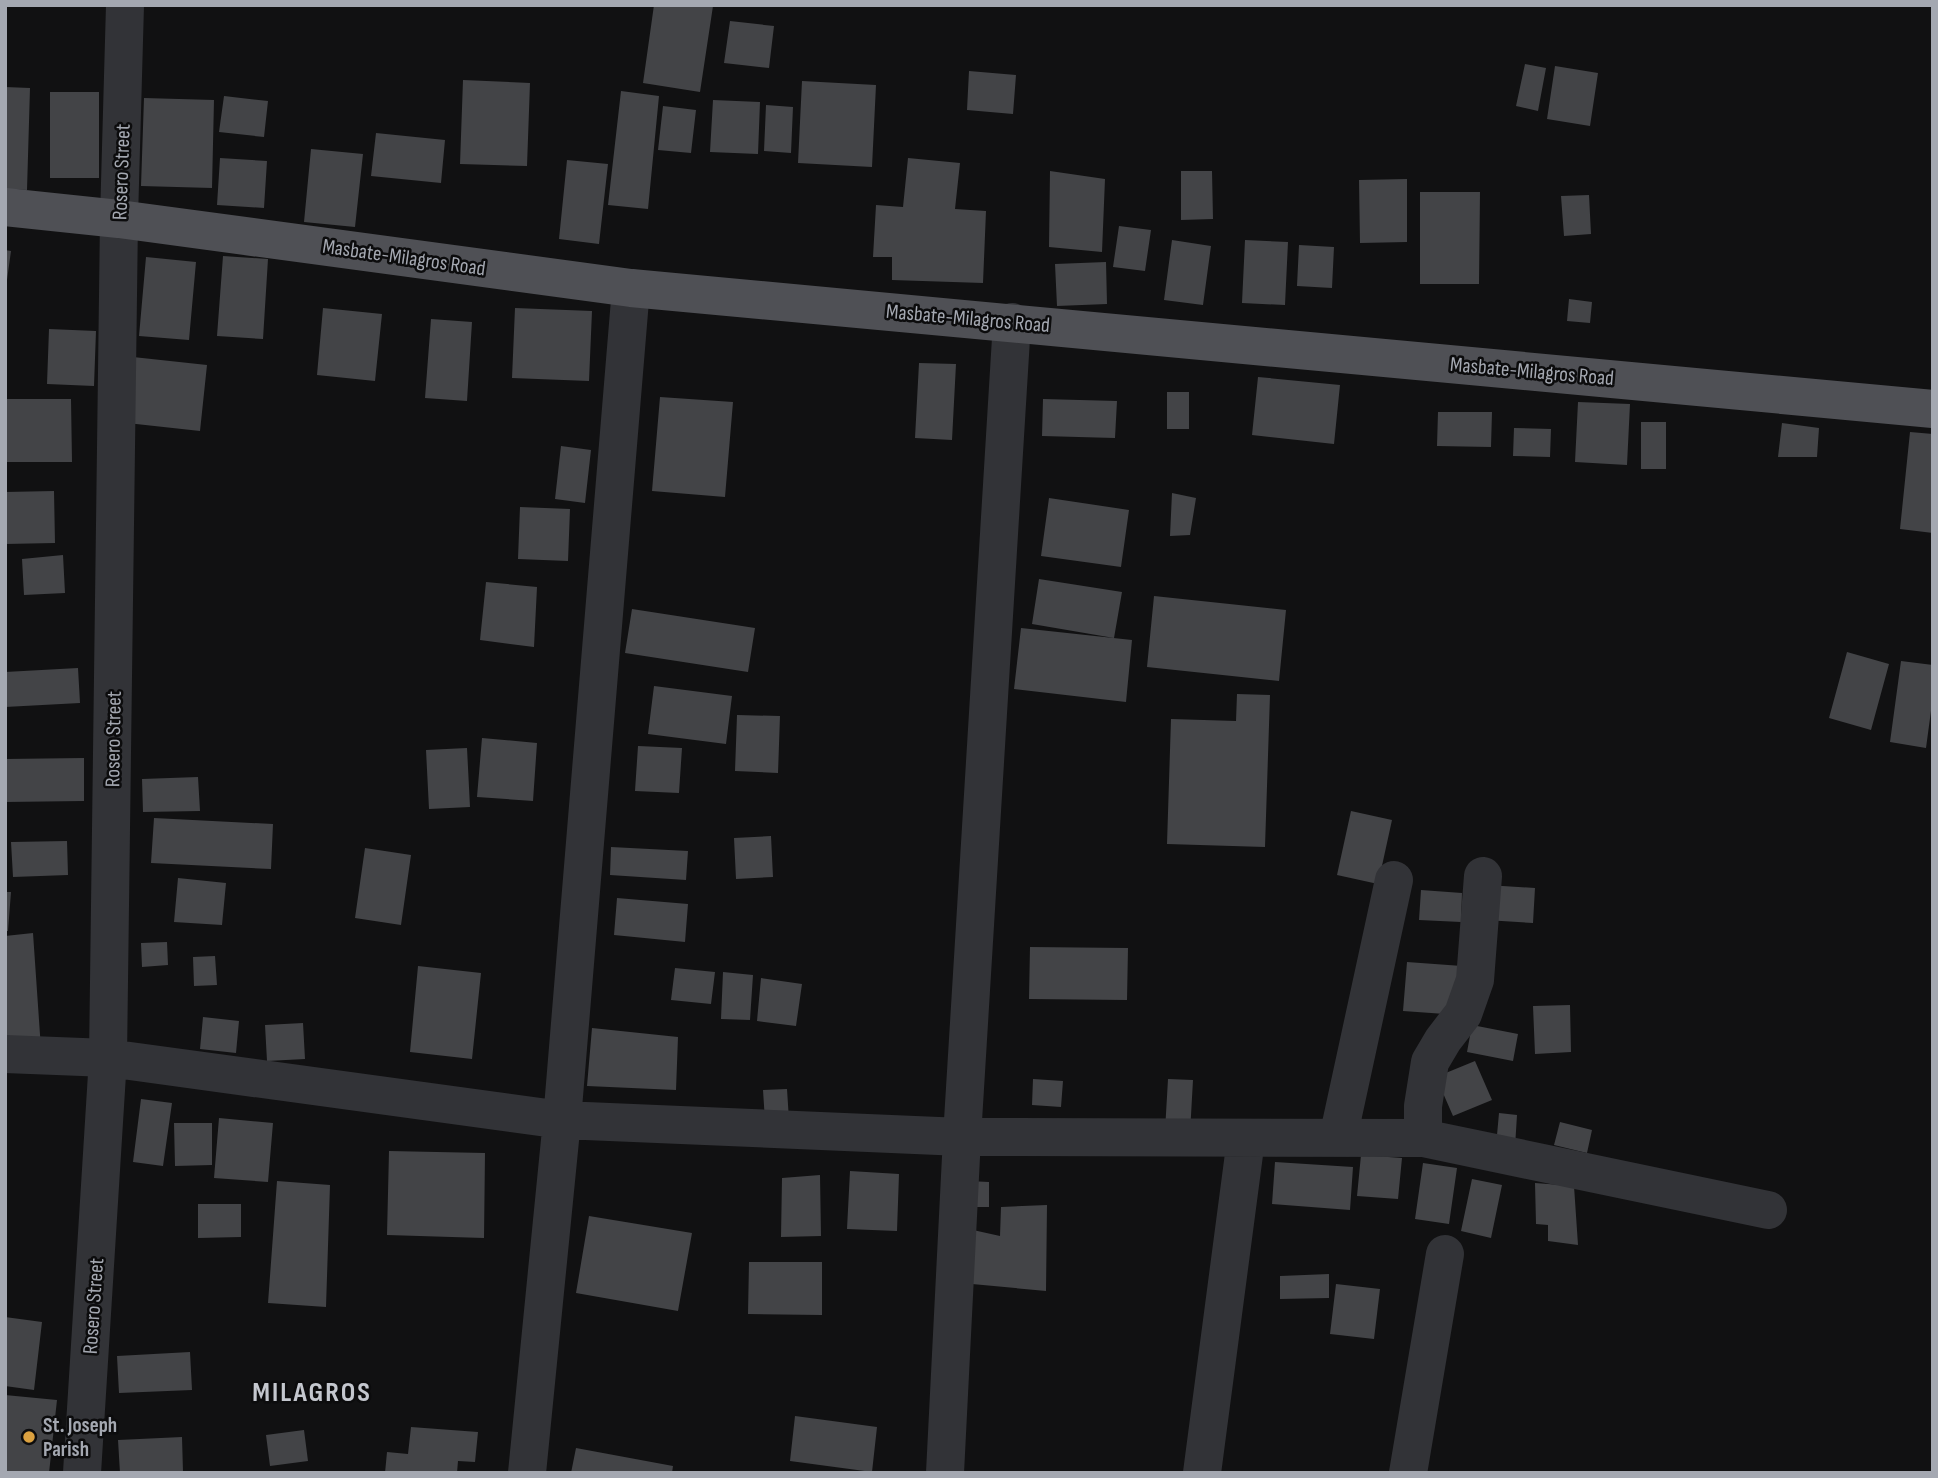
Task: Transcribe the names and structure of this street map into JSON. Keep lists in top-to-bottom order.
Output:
{
  "streets": {
    "main road": ["Masbate-Milagros Road"],
    "street": ["Rosero Street"]
  },
  "crossings": [
    ["Rosero Street", "Masbate-Milagros Road"]
  ],
  "districts": ["MILAGROS"],
  "places": ["St. Joseph Parish"]
}
